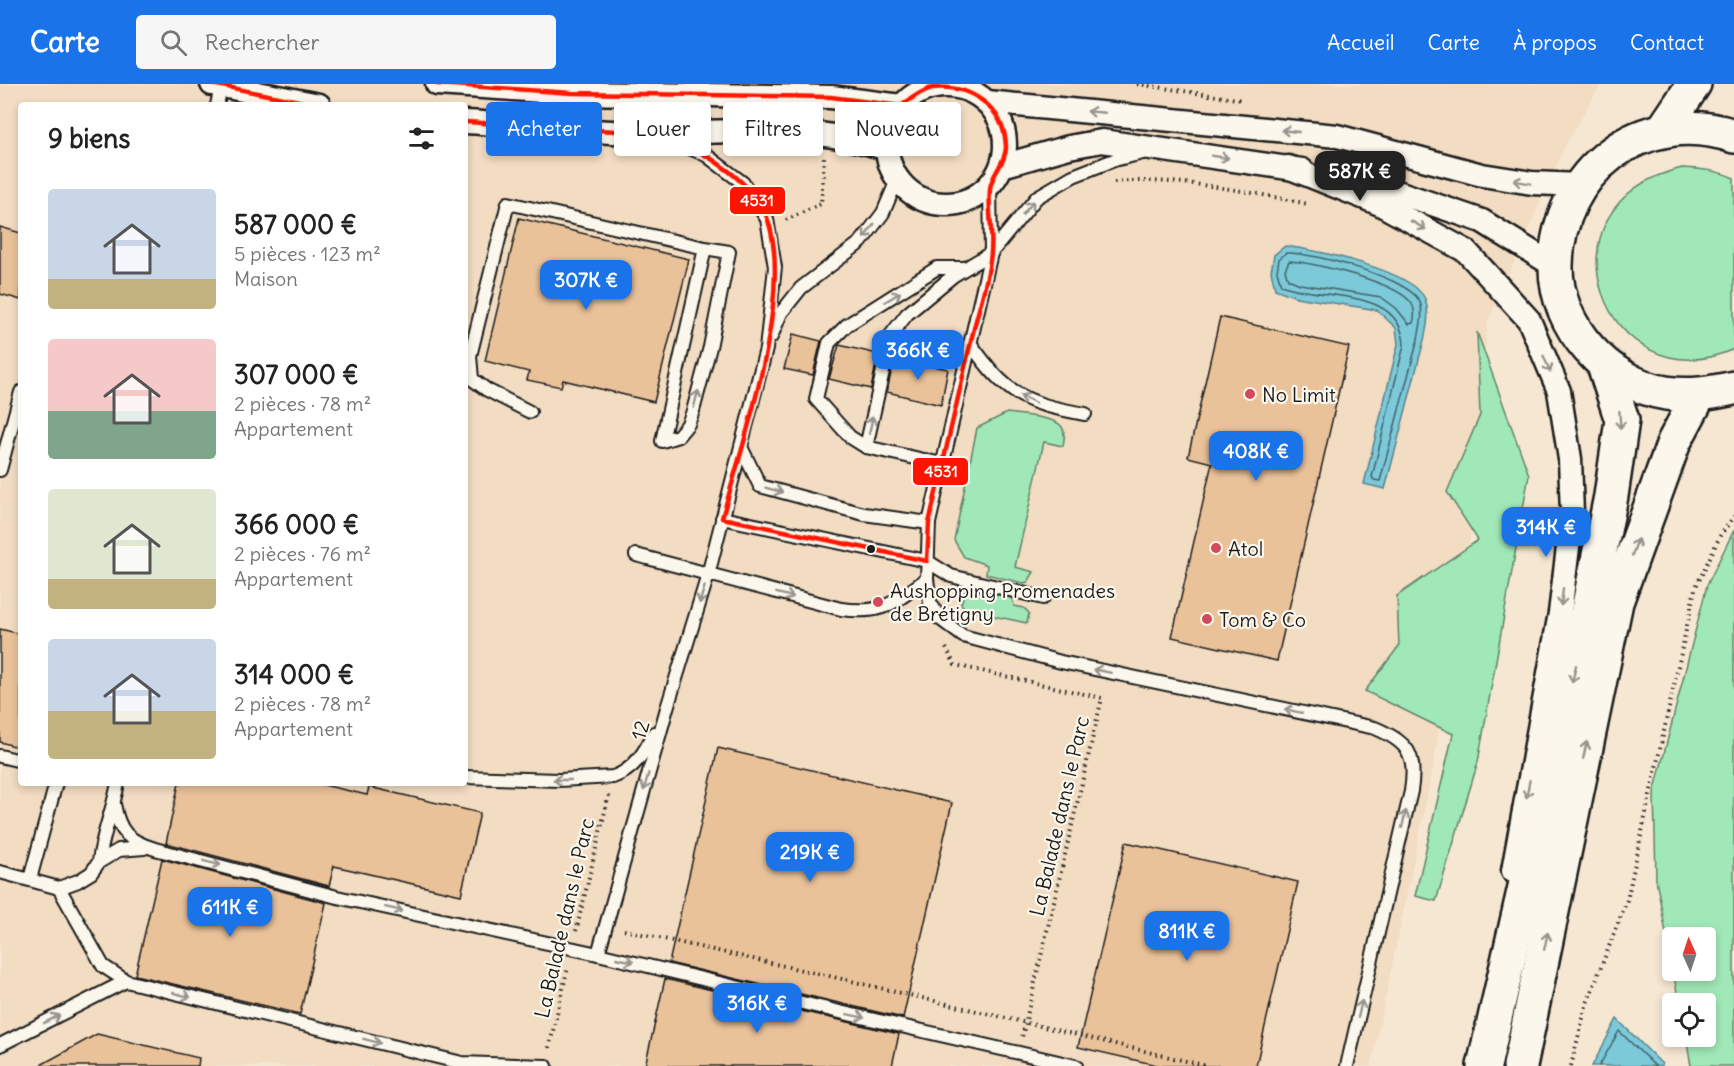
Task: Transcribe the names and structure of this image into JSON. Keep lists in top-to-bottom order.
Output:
{
  "streets": {
    "lane": ["12"],
    "path": ["La Balade dans le Parc"]
  },
  "one_way": ["12"],
  "places": [
    "No Limit",
    "Atol",
    "Aushopping Promenades de Brétigny",
    "Tom & Co"
  ],
  "lines": ["transit line 4531"],
  "north": "top",
  "page": {
    "header": "Carte",
    "search": "Rechercher",
    "nav": [
      "Accueil",
      "Carte",
      "À propos",
      "Contact"
    ],
    "chip": [
      "Acheter",
      "Louer",
      "Filtres",
      "Nouveau"
    ],
    "heading": "9 biens",
    "price": [
      "587K €",
      "307K €",
      "366K €",
      "408K €",
      "314K €",
      "219K €",
      "611K €",
      "811K €",
      "316K €"
    ],
    "list": [
      {
        "name": "587 000 €",
        "note": "5 pièces · 123 m² · Maison"
      },
      {
        "name": "307 000 €",
        "note": "2 pièces · 78 m² · Appartement"
      },
      {
        "name": "366 000 €",
        "note": "2 pièces · 76 m² · Appartement"
      },
      {
        "name": "314 000 €",
        "note": "2 pièces · 78 m² · Appartement"
      }
    ]
  }
}
